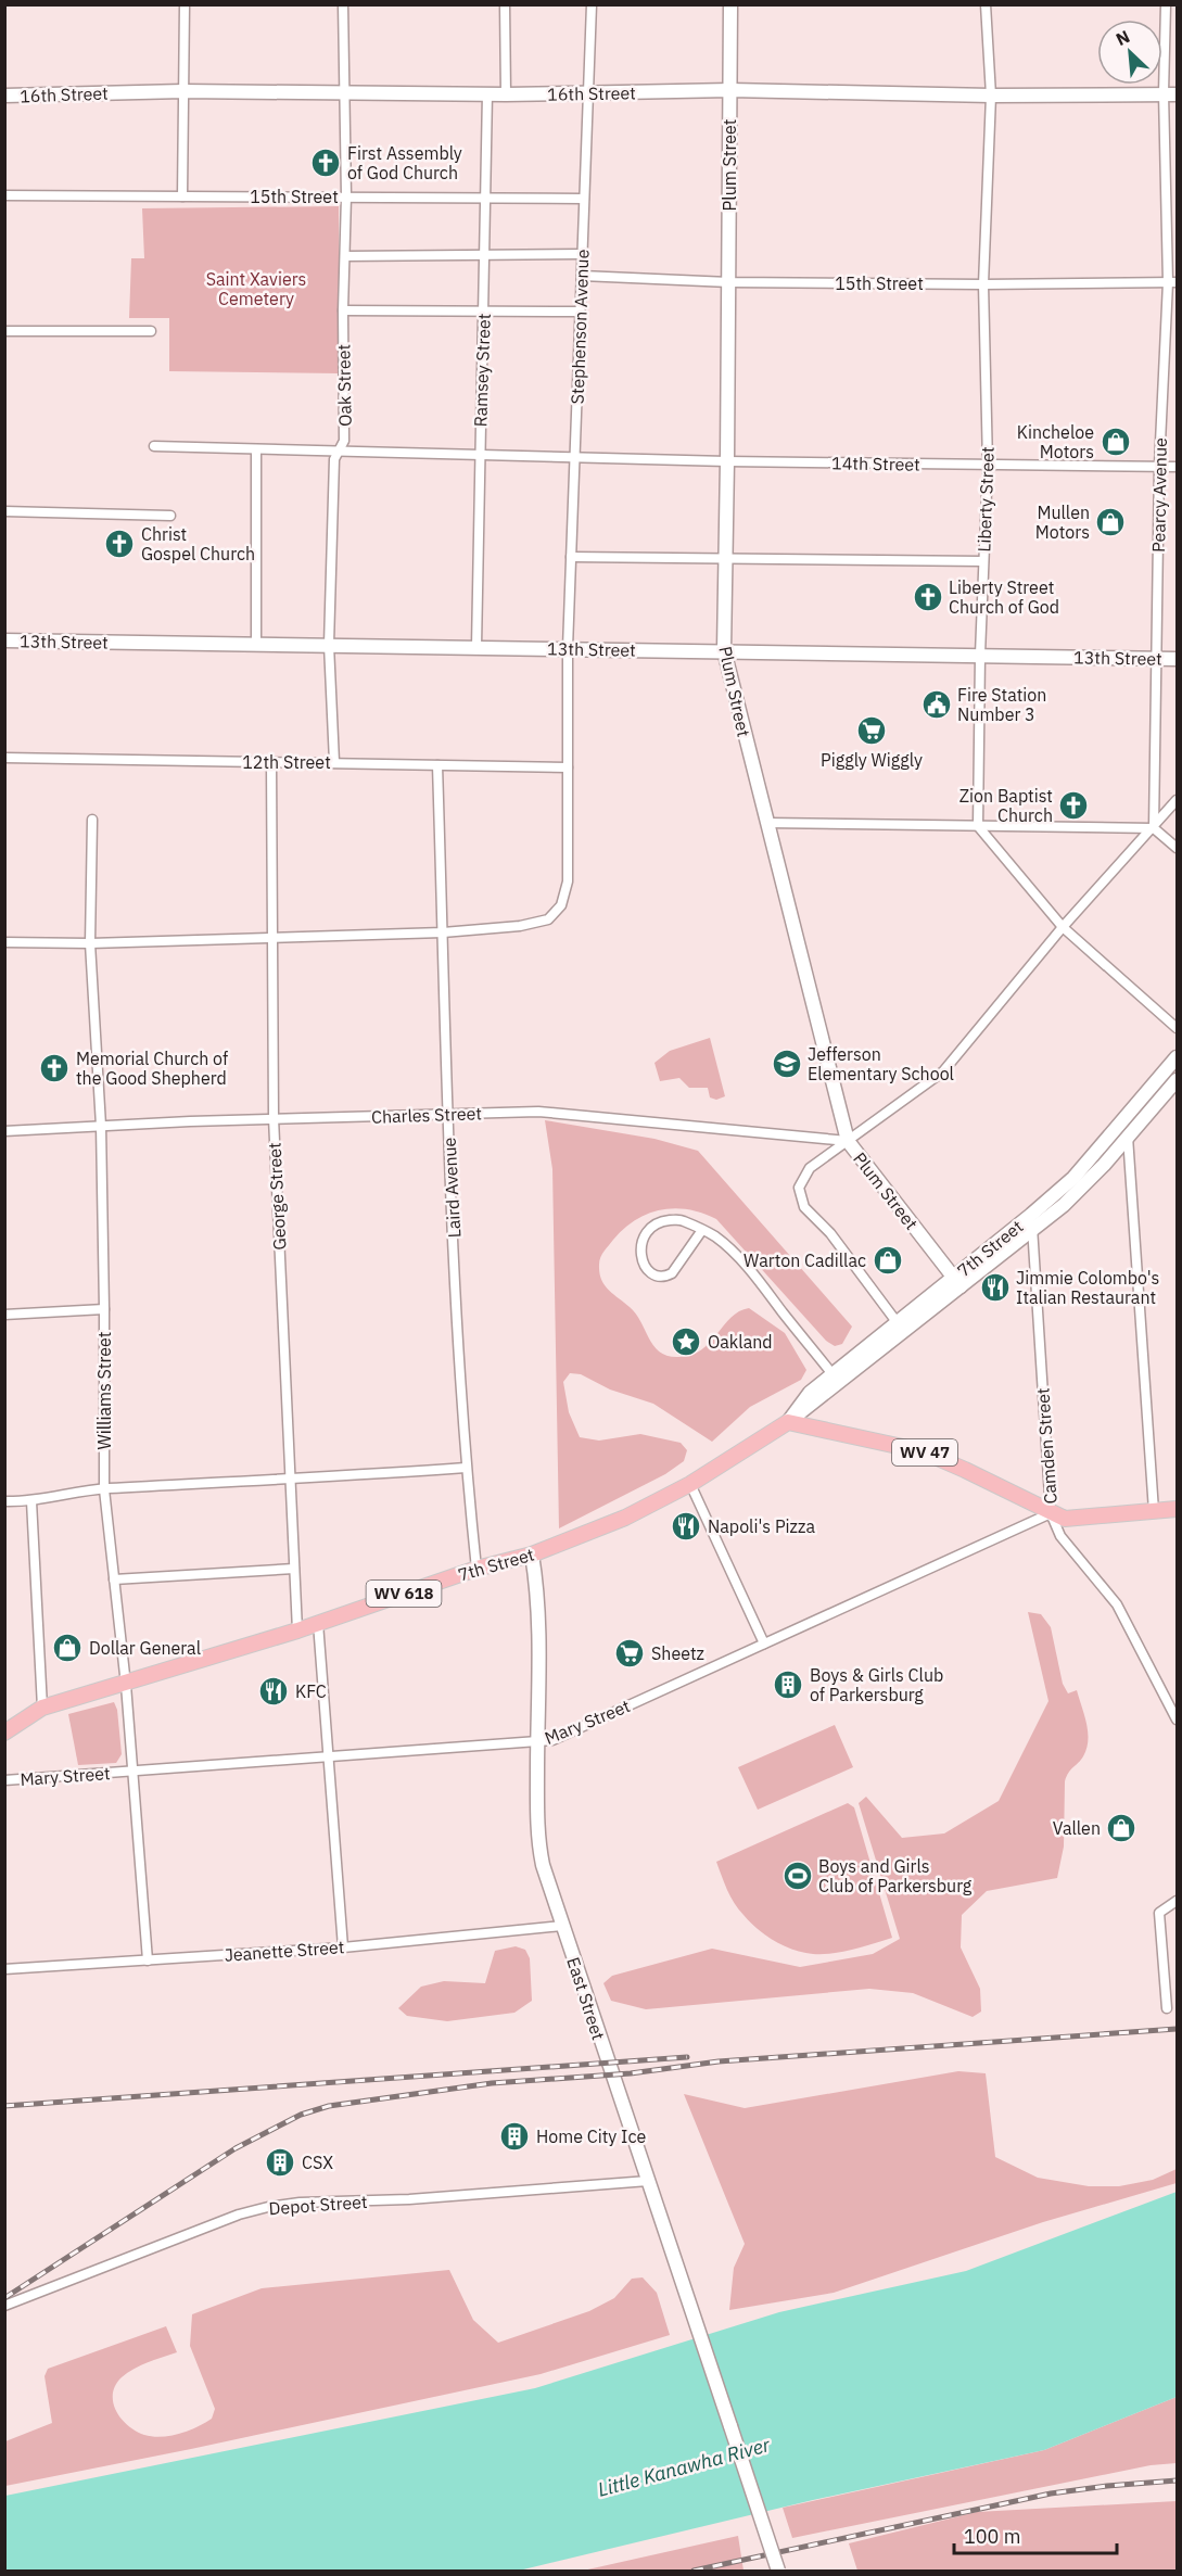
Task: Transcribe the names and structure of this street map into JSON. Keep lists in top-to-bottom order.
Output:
{
  "streets": {
    "main road": ["7th Street", "WV 47", "WV 618"],
    "street": [
      "16th Street",
      "Plum Street",
      "15th Street",
      "Stephenson Avenue",
      "Ramsey Street",
      "Oak Street",
      "14th Street",
      "Pearcy Avenue",
      "Liberty Street",
      "13th Street",
      "12th Street",
      "Charles Street",
      "Laird Avenue",
      "George Street",
      "Williams Street",
      "Camden Street",
      "Mary Street",
      "Jeanette Street",
      "East Street",
      "Depot Street"
    ]
  },
  "crossings": [
    ["16th Street", "Plum Street"],
    ["16th Street", "Stephenson Avenue"],
    ["16th Street", "Ramsey Street"],
    ["16th Street", "Oak Street"],
    ["16th Street", "Pearcy Avenue"],
    ["16th Street", "Liberty Street"],
    ["Plum Street", "15th Street"],
    ["Plum Street", "14th Street"],
    ["Plum Street", "13th Street"],
    ["Plum Street", "Charles Street"],
    ["Plum Street", "7th Street"],
    ["15th Street", "Stephenson Avenue"],
    ["15th Street", "Ramsey Street"],
    ["15th Street", "Oak Street"],
    ["15th Street", "Pearcy Avenue"],
    ["15th Street", "Liberty Street"],
    ["Stephenson Avenue", "14th Street"],
    ["Stephenson Avenue", "13th Street"],
    ["Stephenson Avenue", "12th Street"],
    ["Stephenson Avenue", "Laird Avenue"],
    ["Stephenson Avenue", "George Street"],
    ["Stephenson Avenue", "Williams Street"],
    ["Ramsey Street", "14th Street"],
    ["Ramsey Street", "13th Street"],
    ["Oak Street", "14th Street"],
    ["Oak Street", "13th Street"],
    ["Oak Street", "12th Street"],
    ["14th Street", "Pearcy Avenue"],
    ["14th Street", "Liberty Street"],
    ["Pearcy Avenue", "13th Street"],
    ["Liberty Street", "13th Street"],
    ["12th Street", "Laird Avenue"],
    ["12th Street", "George Street"],
    ["Charles Street", "Laird Avenue"],
    ["Charles Street", "George Street"],
    ["Charles Street", "Williams Street"],
    ["Laird Avenue", "7th Street"],
    ["George Street", "7th Street"],
    ["7th Street", "Williams Street"],
    ["7th Street", "Camden Street"],
    ["7th Street", "WV 47"],
    ["7th Street", "East Street"],
    ["Williams Street", "Mary Street"],
    ["Williams Street", "Jeanette Street"],
    ["Camden Street", "WV 47"],
    ["Camden Street", "Mary Street"],
    ["WV 47", "Mary Street"],
    ["Mary Street", "East Street"],
    ["Jeanette Street", "East Street"],
    ["East Street", "Depot Street"]
  ],
  "water": ["Little Kanawha River"],
  "parks": ["Saint Xaviers Cemetery"],
  "places": {
    "church": [
      "First Assembly of God Church",
      "Christ Gospel Church",
      "Liberty Street Church of God",
      "Zion Baptist Church",
      "Memorial Church of the Good Shepherd"
    ],
    "shop": [
      "Kincheloe Motors",
      "Mullen Motors",
      "Warton Cadillac",
      "Dollar General",
      "Vallen"
    ],
    "public building": ["Fire Station Number 3"],
    "supermarket": ["Piggly Wiggly", "Sheetz"],
    "school or university": ["Jefferson Elementary School"],
    "restaurant": ["Jimmie Colombo's Italian Restaurant", "Napoli's Pizza", "KFC"],
    "place": ["Oakland"],
    "building": ["Boys & Girls Club of Parkersburg", "Home City Ice", "CSX"],
    "sports": ["Boys and Girls Club of Parkersburg"]
  },
  "scale_bar": "100 m",
  "north": "top left"
}
